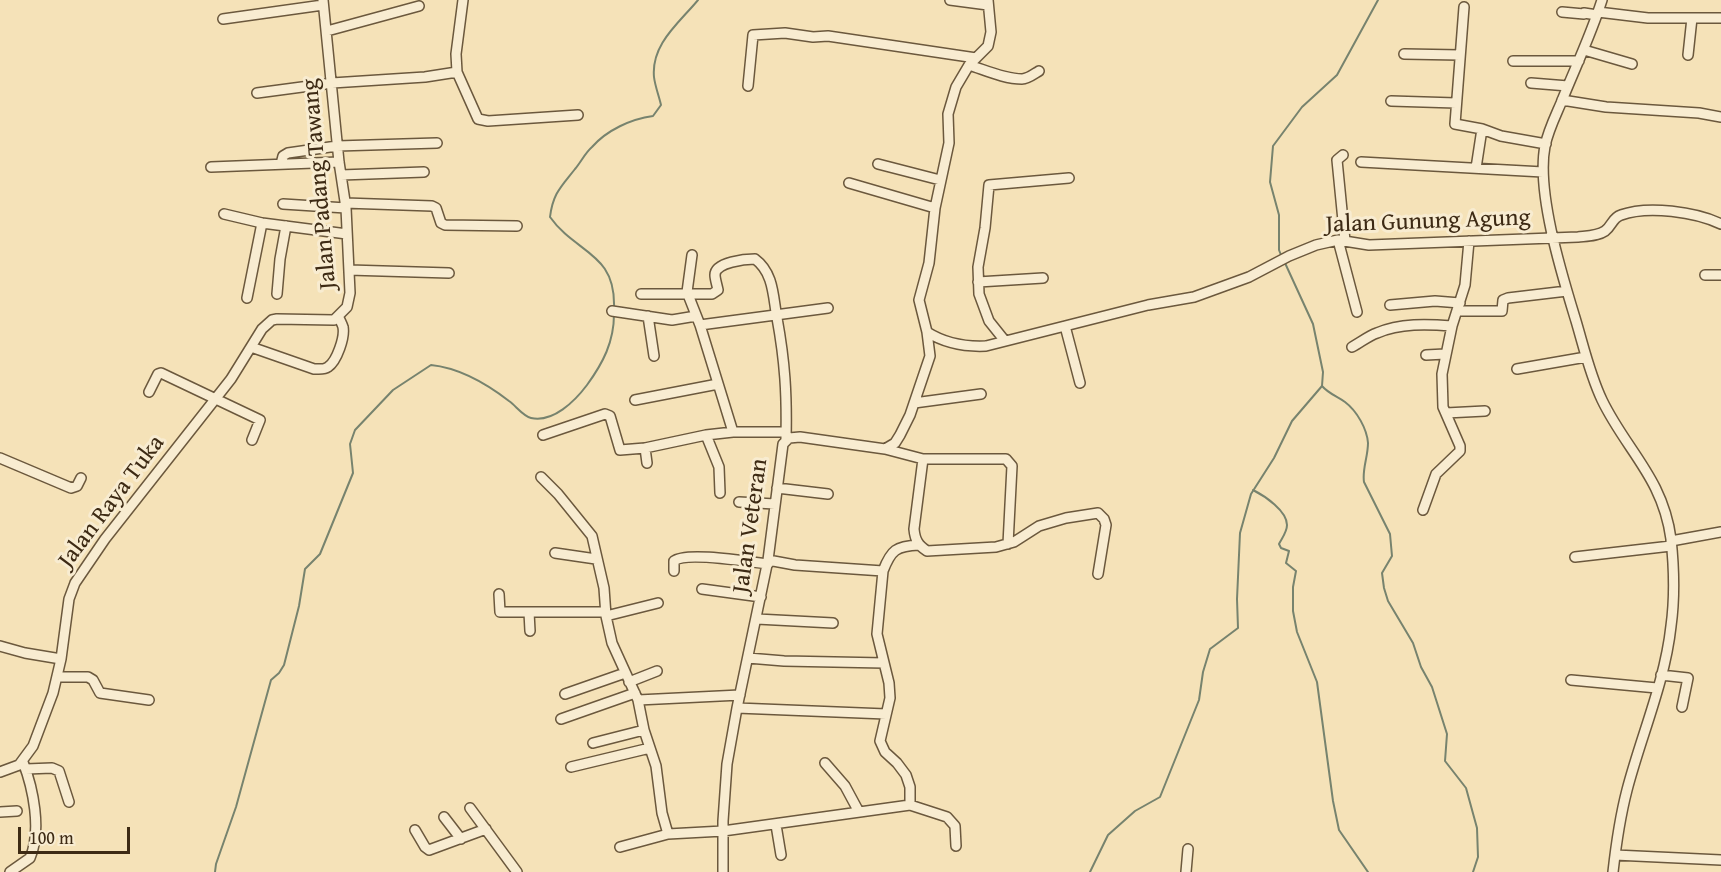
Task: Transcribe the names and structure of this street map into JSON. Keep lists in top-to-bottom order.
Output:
{
  "streets": {
    "street": [
      "Jalan Padang Tawang",
      "Jalan Gunung Agung",
      "Jalan Raya Tuka",
      "Jalan Veteran"
    ]
  },
  "crossings": [
    ["Jalan Padang Tawang", "Jalan Raya Tuka"]
  ],
  "scale_bar": "100 m"
}
